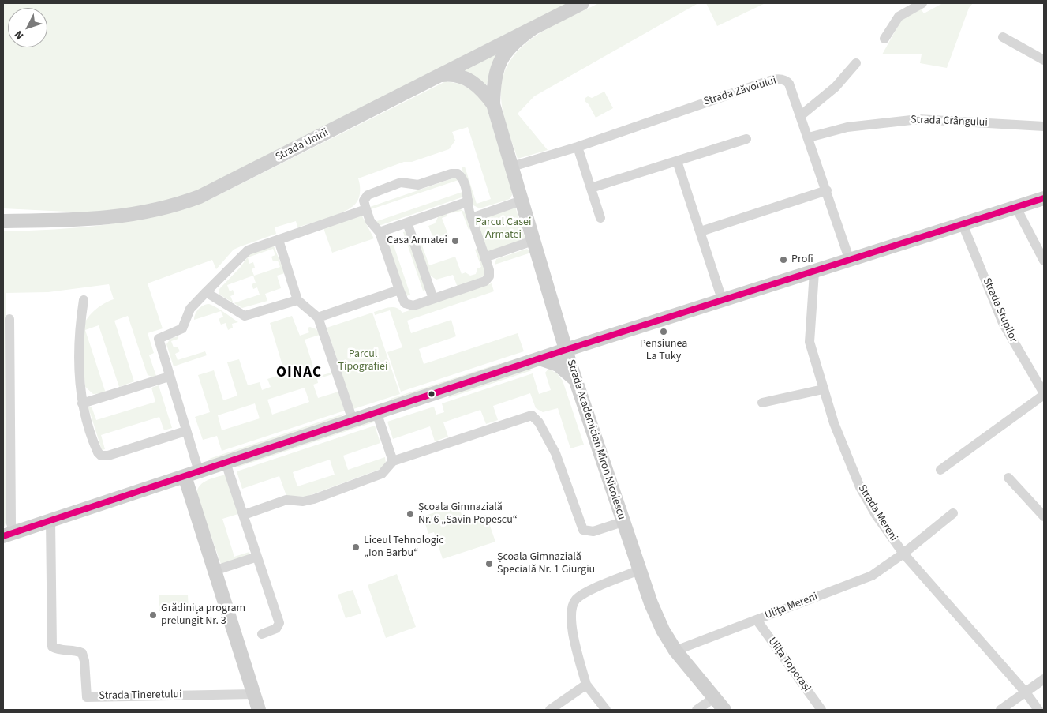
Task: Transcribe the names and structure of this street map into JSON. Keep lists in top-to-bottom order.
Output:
{
  "streets": {
    "main road": ["Strada Unirii", "Strada Academician Miron Nicolescu"],
    "street": [
      "Strada Zăvoiului",
      "Strada Crângului",
      "Strada Stupilor",
      "Strada Mereni",
      "Ulița Mereni",
      "Ulița Toporași",
      "Strada Tineretului"
    ]
  },
  "crossings": [
    ["Strada Zăvoiului", "Strada Crângului"],
    ["Strada Zăvoiului", "Strada Academician Miron Nicolescu"],
    ["Strada Unirii", "Strada Academician Miron Nicolescu"],
    ["Strada Academician Miron Nicolescu", "Ulița Mereni"],
    ["Strada Mereni", "Ulița Mereni"],
    ["Ulița Mereni", "Ulița Toporași"]
  ],
  "districts": ["OINAC"],
  "parks": ["Parcul Casei Armatei", "Parcul Tipografiei"],
  "places": [
    "Casa Armatei",
    "Profi",
    "Pensiunea La Tuky",
    "Școala Gimnazială Nr. 6 „Savin Popescu“",
    "Liceul Tehnologic „Ion Barbu“",
    "Școala Gimnazială Specială Nr. 1 Giurgiu",
    "Grădinița program prelungit Nr. 3"
  ],
  "north": "bottom left"
}
